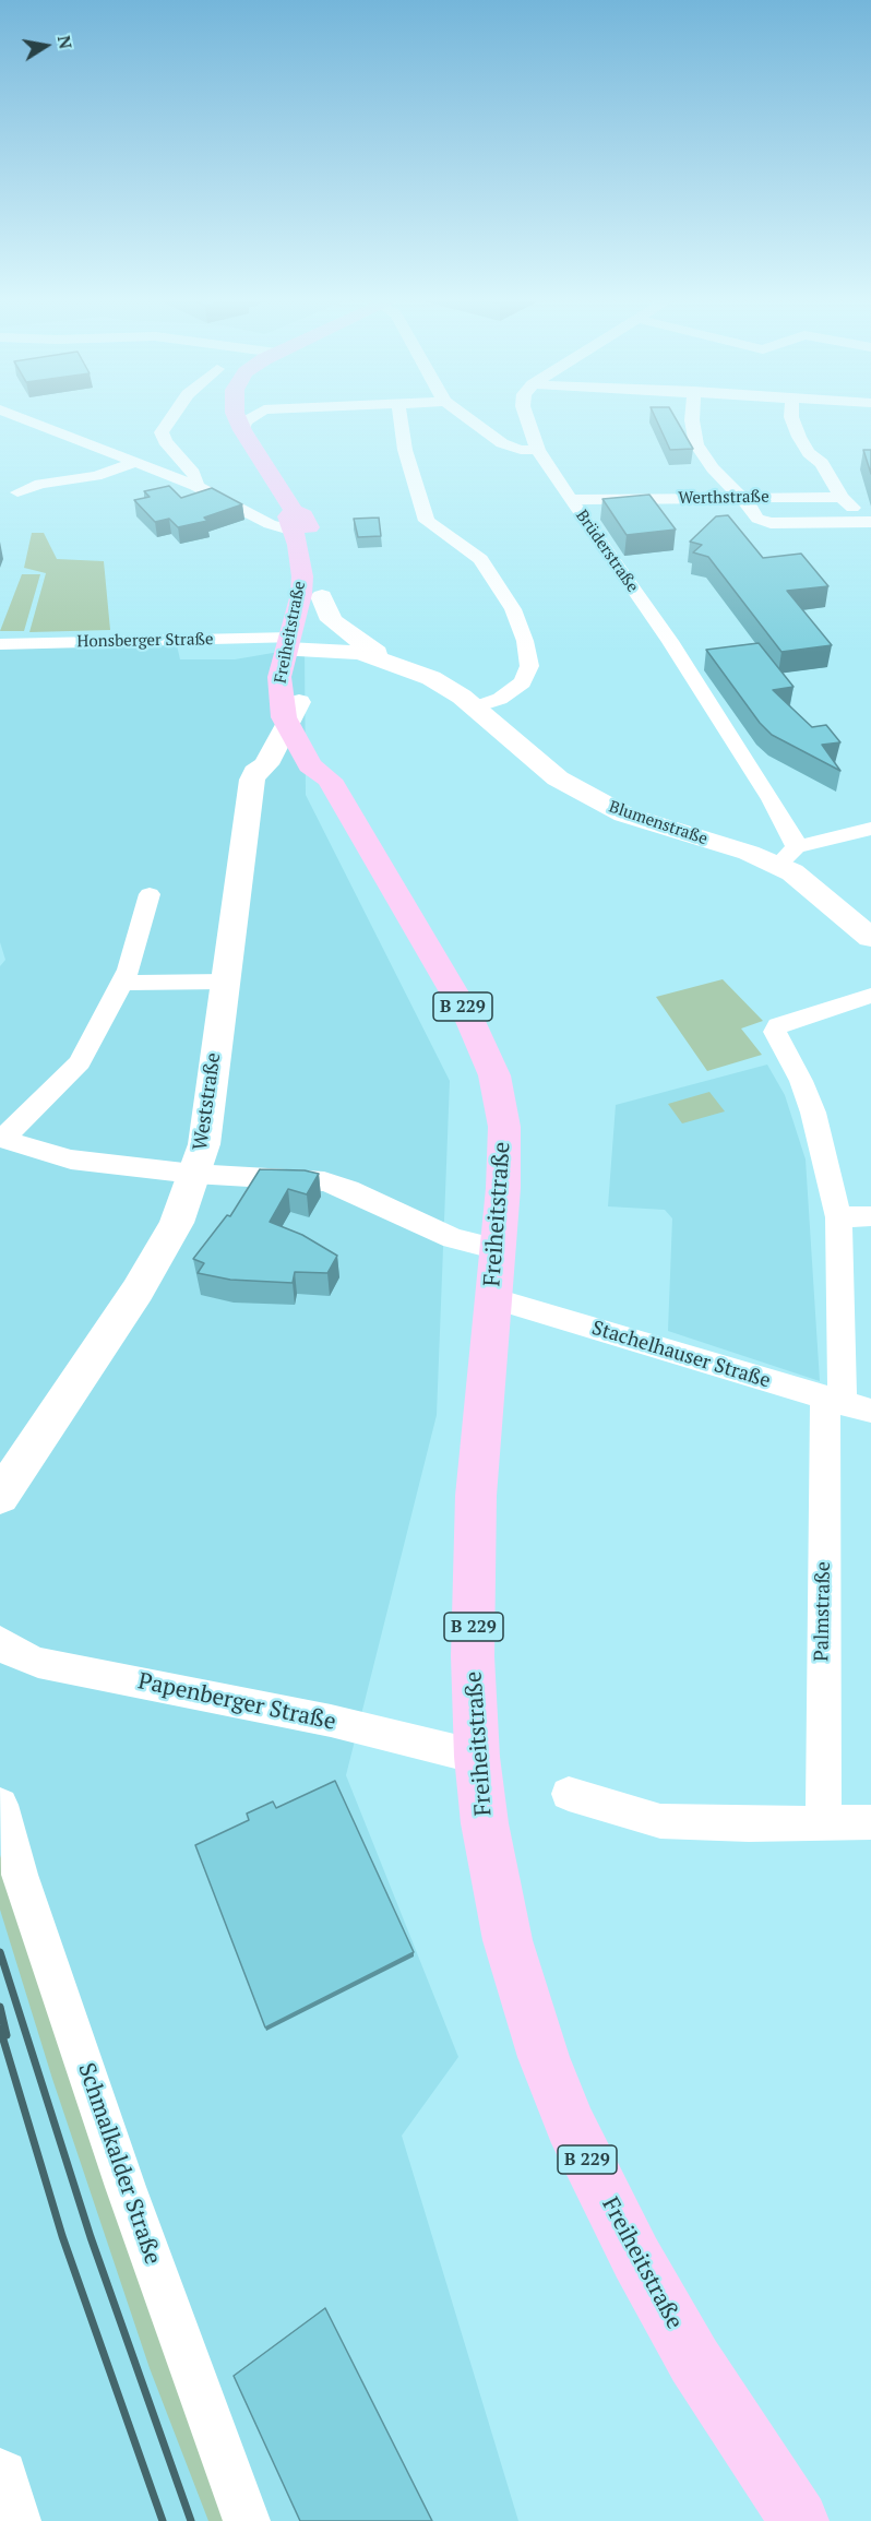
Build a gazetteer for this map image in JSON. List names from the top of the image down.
{
  "streets": {
    "main road": ["Freiheitstraße", "B 229"],
    "street": [
      "Werthstraße",
      "Brüderstraße",
      "Honsberger Straße",
      "Blumenstraße",
      "Weststraße",
      "Stachelhauser Straße",
      "Palmstraße",
      "Papenberger Straße",
      "Schmalkalder Straße"
    ]
  },
  "crossings": [
    ["Werthstraße", "Brüderstraße"],
    ["Brüderstraße", "Blumenstraße"],
    ["Freiheitstraße", "Honsberger Straße"],
    ["Freiheitstraße", "Blumenstraße"],
    ["Freiheitstraße", "Weststraße"],
    ["Freiheitstraße", "Stachelhauser Straße"],
    ["Freiheitstraße", "Papenberger Straße"],
    ["Honsberger Straße", "Blumenstraße"],
    ["Stachelhauser Straße", "Palmstraße"]
  ],
  "north": "right"
}
